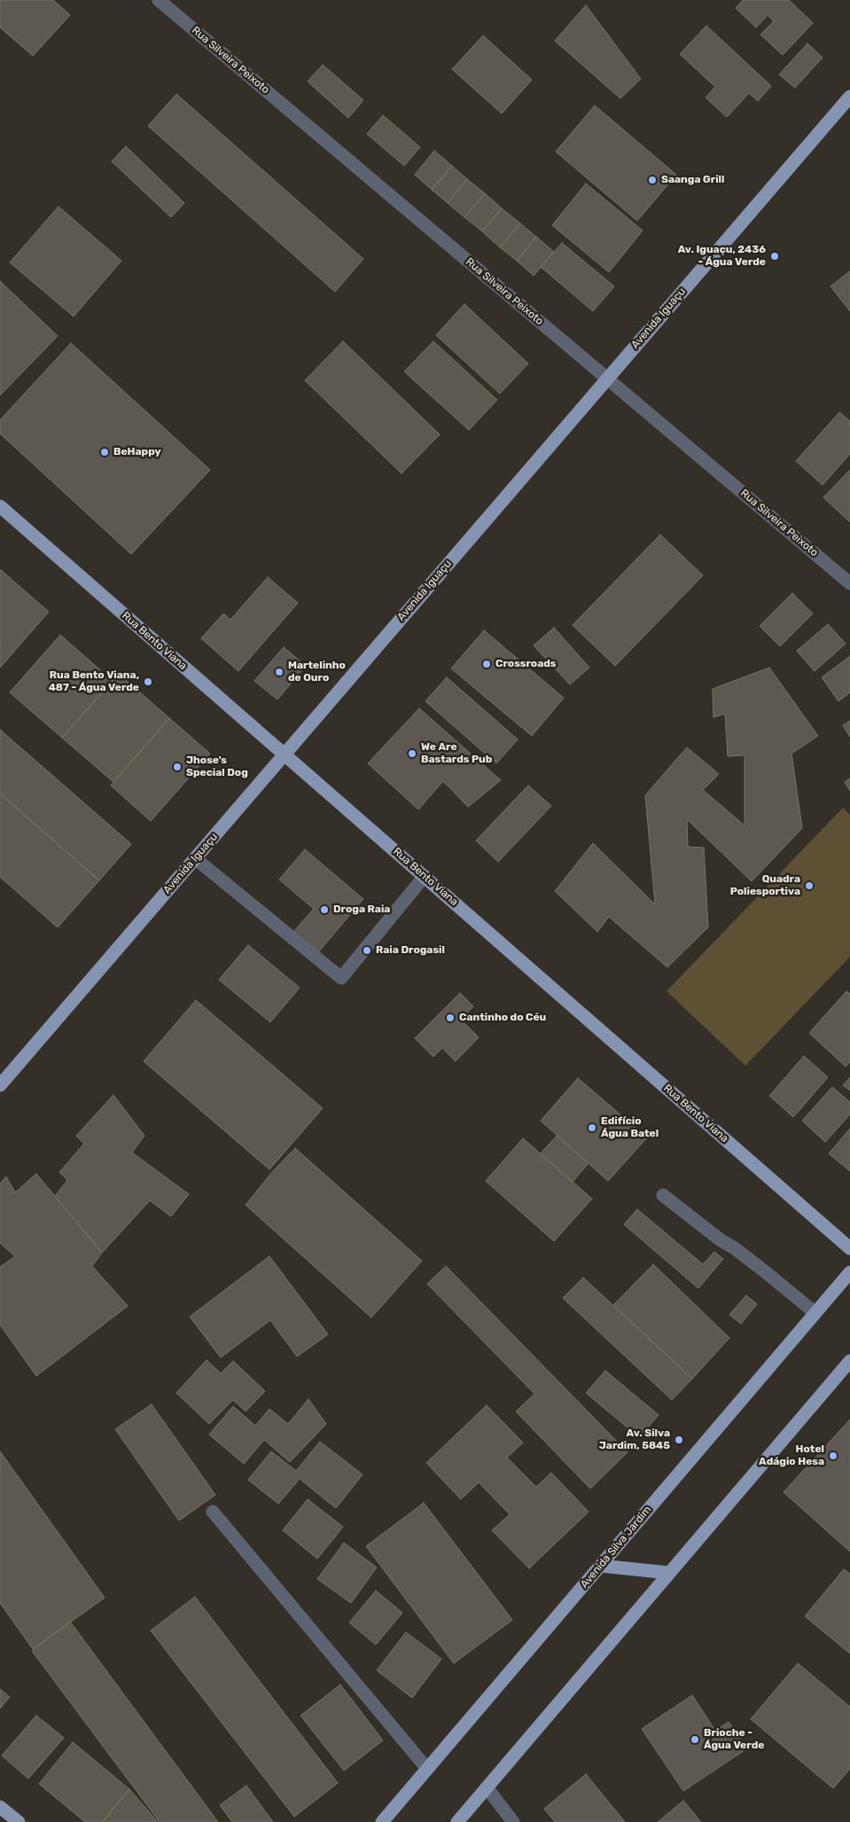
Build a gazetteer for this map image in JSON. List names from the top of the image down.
{
  "streets": {
    "main road": ["Avenida Iguaçu", "Rua Bento Viana", "Avenida Silva Jardim"],
    "street": ["Rua Silveira Peixoto"]
  },
  "crossings": [
    ["Rua Silveira Peixoto", "Avenida Iguaçu"],
    ["Avenida Iguaçu", "Rua Bento Viana"]
  ],
  "places": [
    "Saanga Grill",
    "Av. Iguaçu, 2436 - Água Verde",
    "BeHappy",
    "Crossroads",
    "Martelinho de Ouro",
    "Rua Bento Viana, 487 - Água Verde",
    "We Are Bastards Pub",
    "Jhose's Special Dog",
    "Quadra Poliesportiva",
    "Droga Raia",
    "Raia Drogasil",
    "Cantinho do Céu",
    "Edifício Água Batel",
    "Av. Silva Jardim, 5845",
    "Hotel Adágio Hesa",
    "Brioche - Água Verde"
  ]
}
